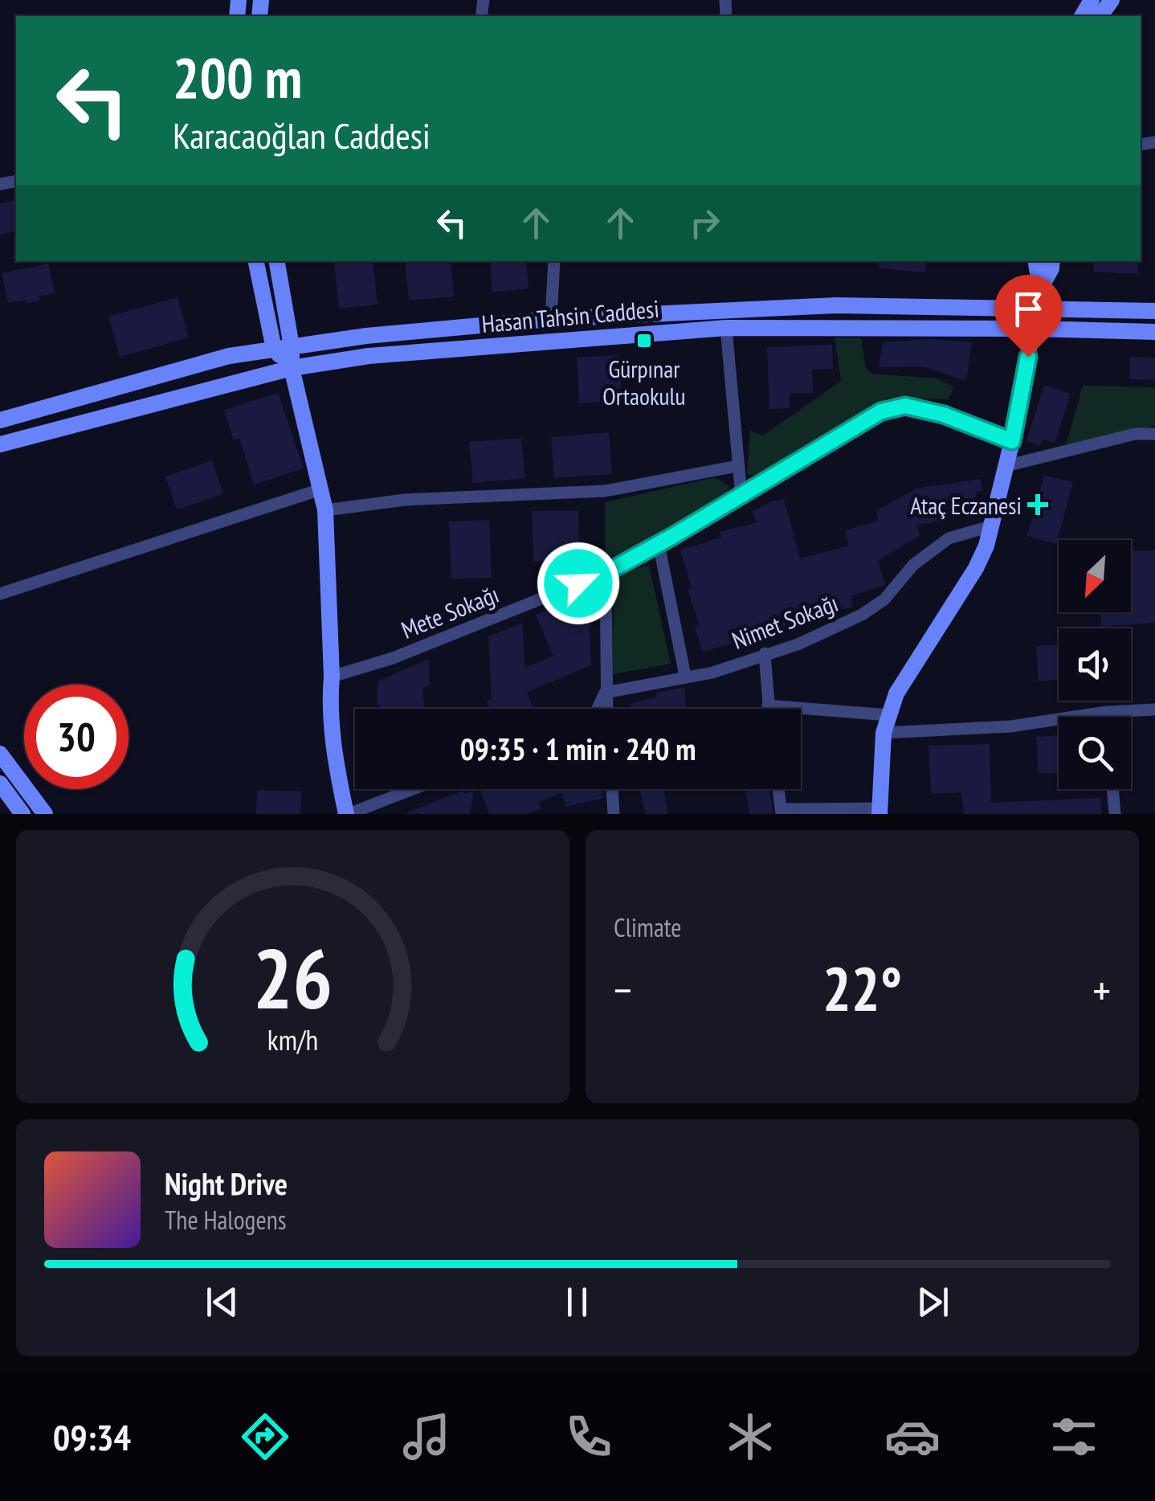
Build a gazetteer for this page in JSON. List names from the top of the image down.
{
  "streets": {
    "main road": ["Hasan Tahsin Caddesi"],
    "street": ["Mete Sokağı", "Nimet Sokağı"]
  },
  "places": {
    "transit": ["Gürpınar Ortaokulu"],
    "health": ["Ataç Eczanesi"]
  },
  "north": "bottom left",
  "page": {
    "turn": ["200 m", "Karacaoğlan Caddesi"],
    "limit": "30",
    "trip": "09:35 · 1 min · 240 m",
    "tile": "Climate",
    "heat": ["−", "22°", "+"],
    "song": ["Night Drive", "The Halogens"],
    "tabs": "09:34",
    "gauge": ["26", "km/h"]
  }
}
